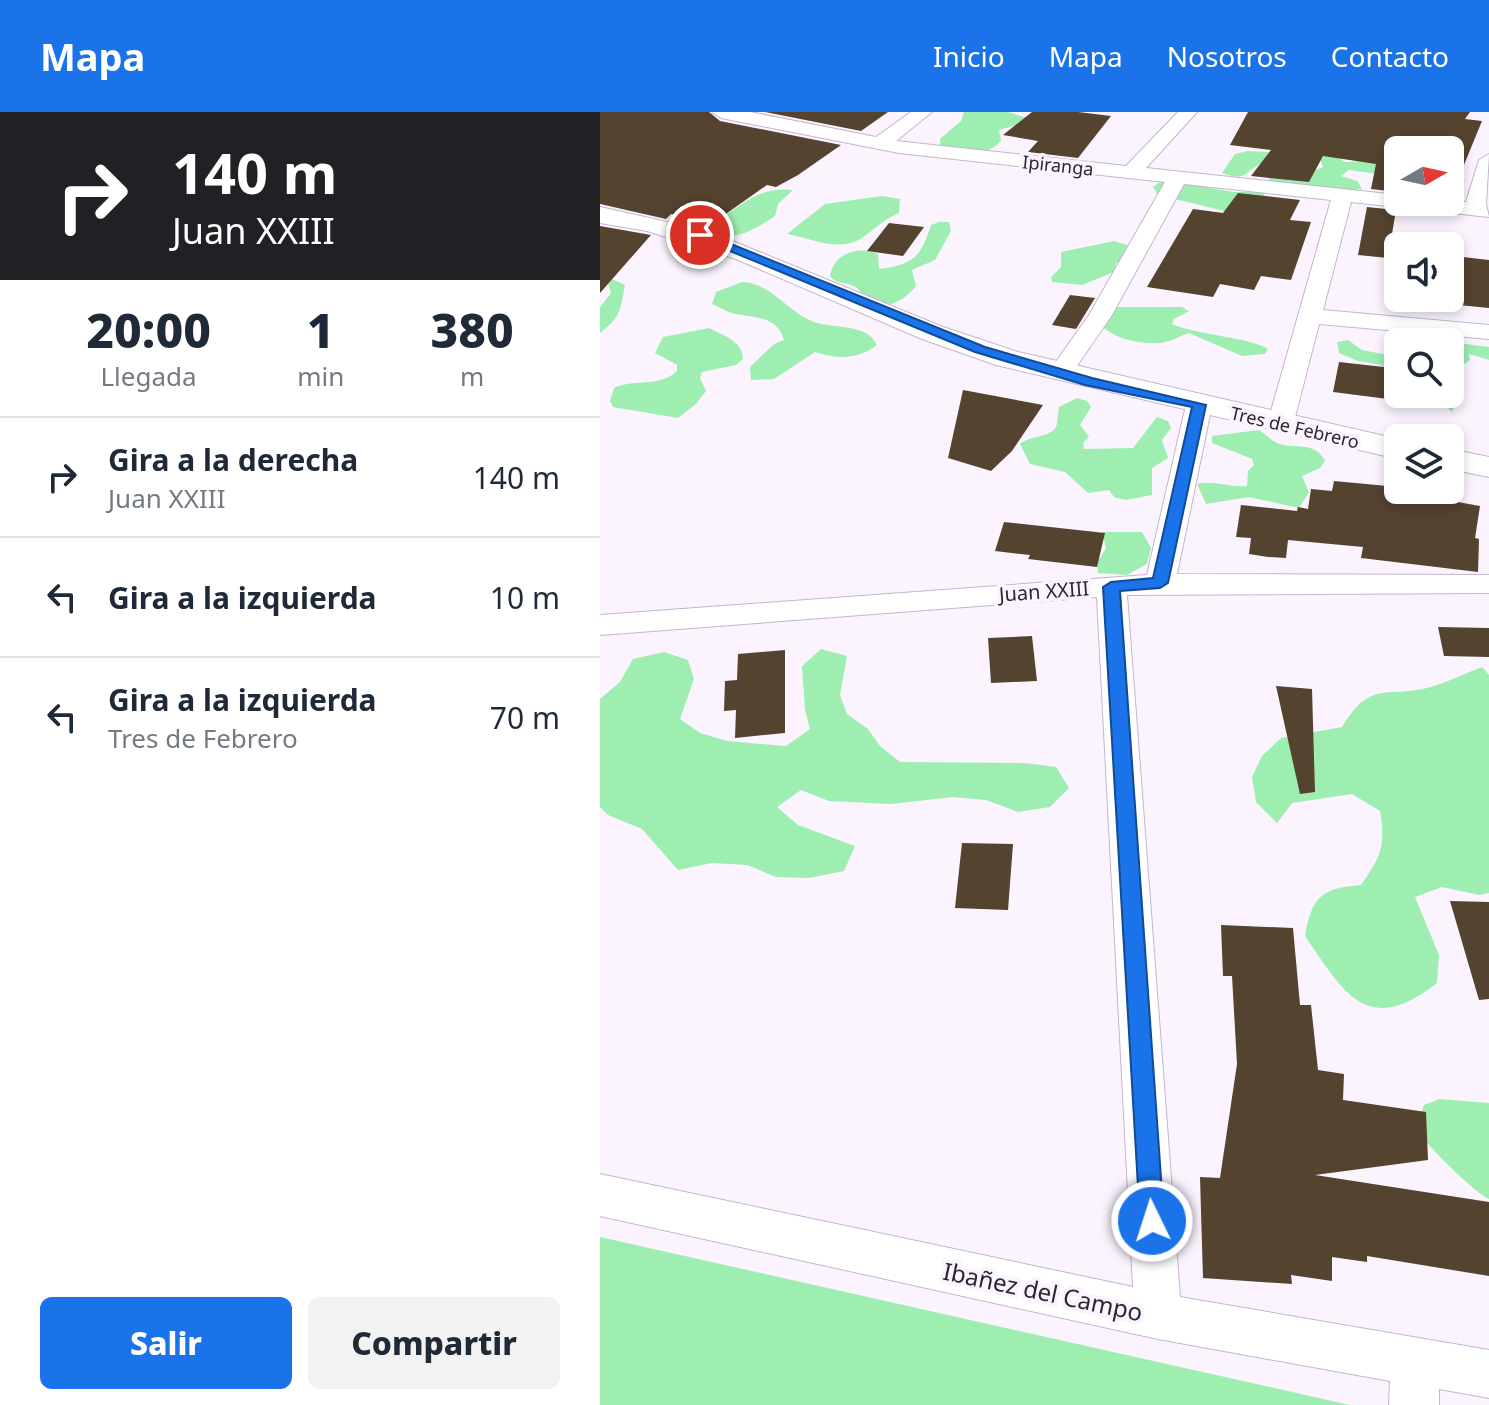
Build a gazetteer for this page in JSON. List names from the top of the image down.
{
  "streets": {
    "street": [
      "Ipiranga",
      "Tres de Febrero",
      "Juan XXIII",
      "Ibañez del Campo"
    ]
  },
  "north": "right",
  "page": {
    "header": "Mapa",
    "nav": [
      "Inicio",
      "Mapa",
      "Nosotros",
      "Contacto"
    ],
    "turn": ["140 m", "Juan XXIII"],
    "eta": [
      "20:00",
      "Llegada",
      "1",
      "min",
      "380",
      "m"
    ],
    "list": [
      {
        "name": "Gira a la derecha",
        "note": "Juan XXIII",
        "value": "140 m"
      },
      {
        "name": "Gira a la izquierda",
        "value": "10 m"
      },
      {
        "name": "Gira a la izquierda",
        "note": "Tres de Febrero",
        "value": "70 m"
      }
    ],
    "buttons": ["Salir", "Compartir"]
  }
}
